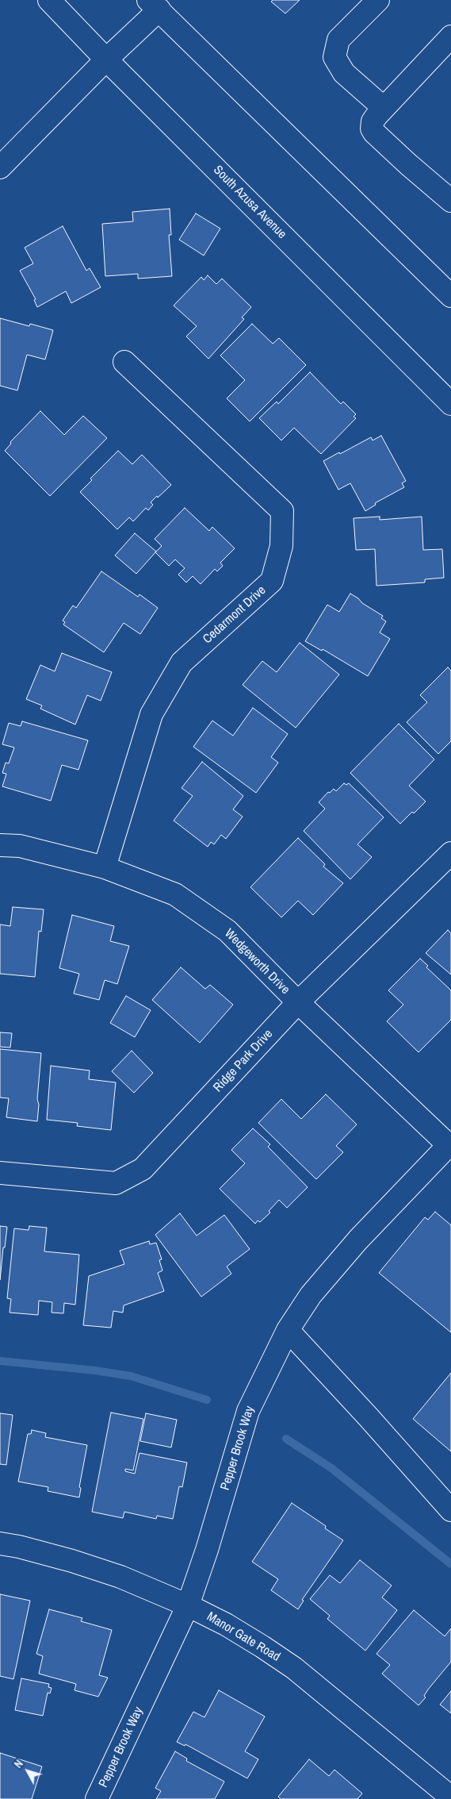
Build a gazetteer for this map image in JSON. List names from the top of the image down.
{
  "streets": {
    "main road": [
      "South Azusa Avenue",
      "Cedarmont Drive",
      "Wedgeworth Drive",
      "Ridge Park Drive",
      "Pepper Brook Way",
      "Manor Gate Road"
    ]
  },
  "crossings": [
    ["Cedarmont Drive", "Wedgeworth Drive"],
    ["Wedgeworth Drive", "Ridge Park Drive"],
    ["Wedgeworth Drive", "Pepper Brook Way"],
    ["Pepper Brook Way", "Manor Gate Road"]
  ],
  "north": "top left"
}
